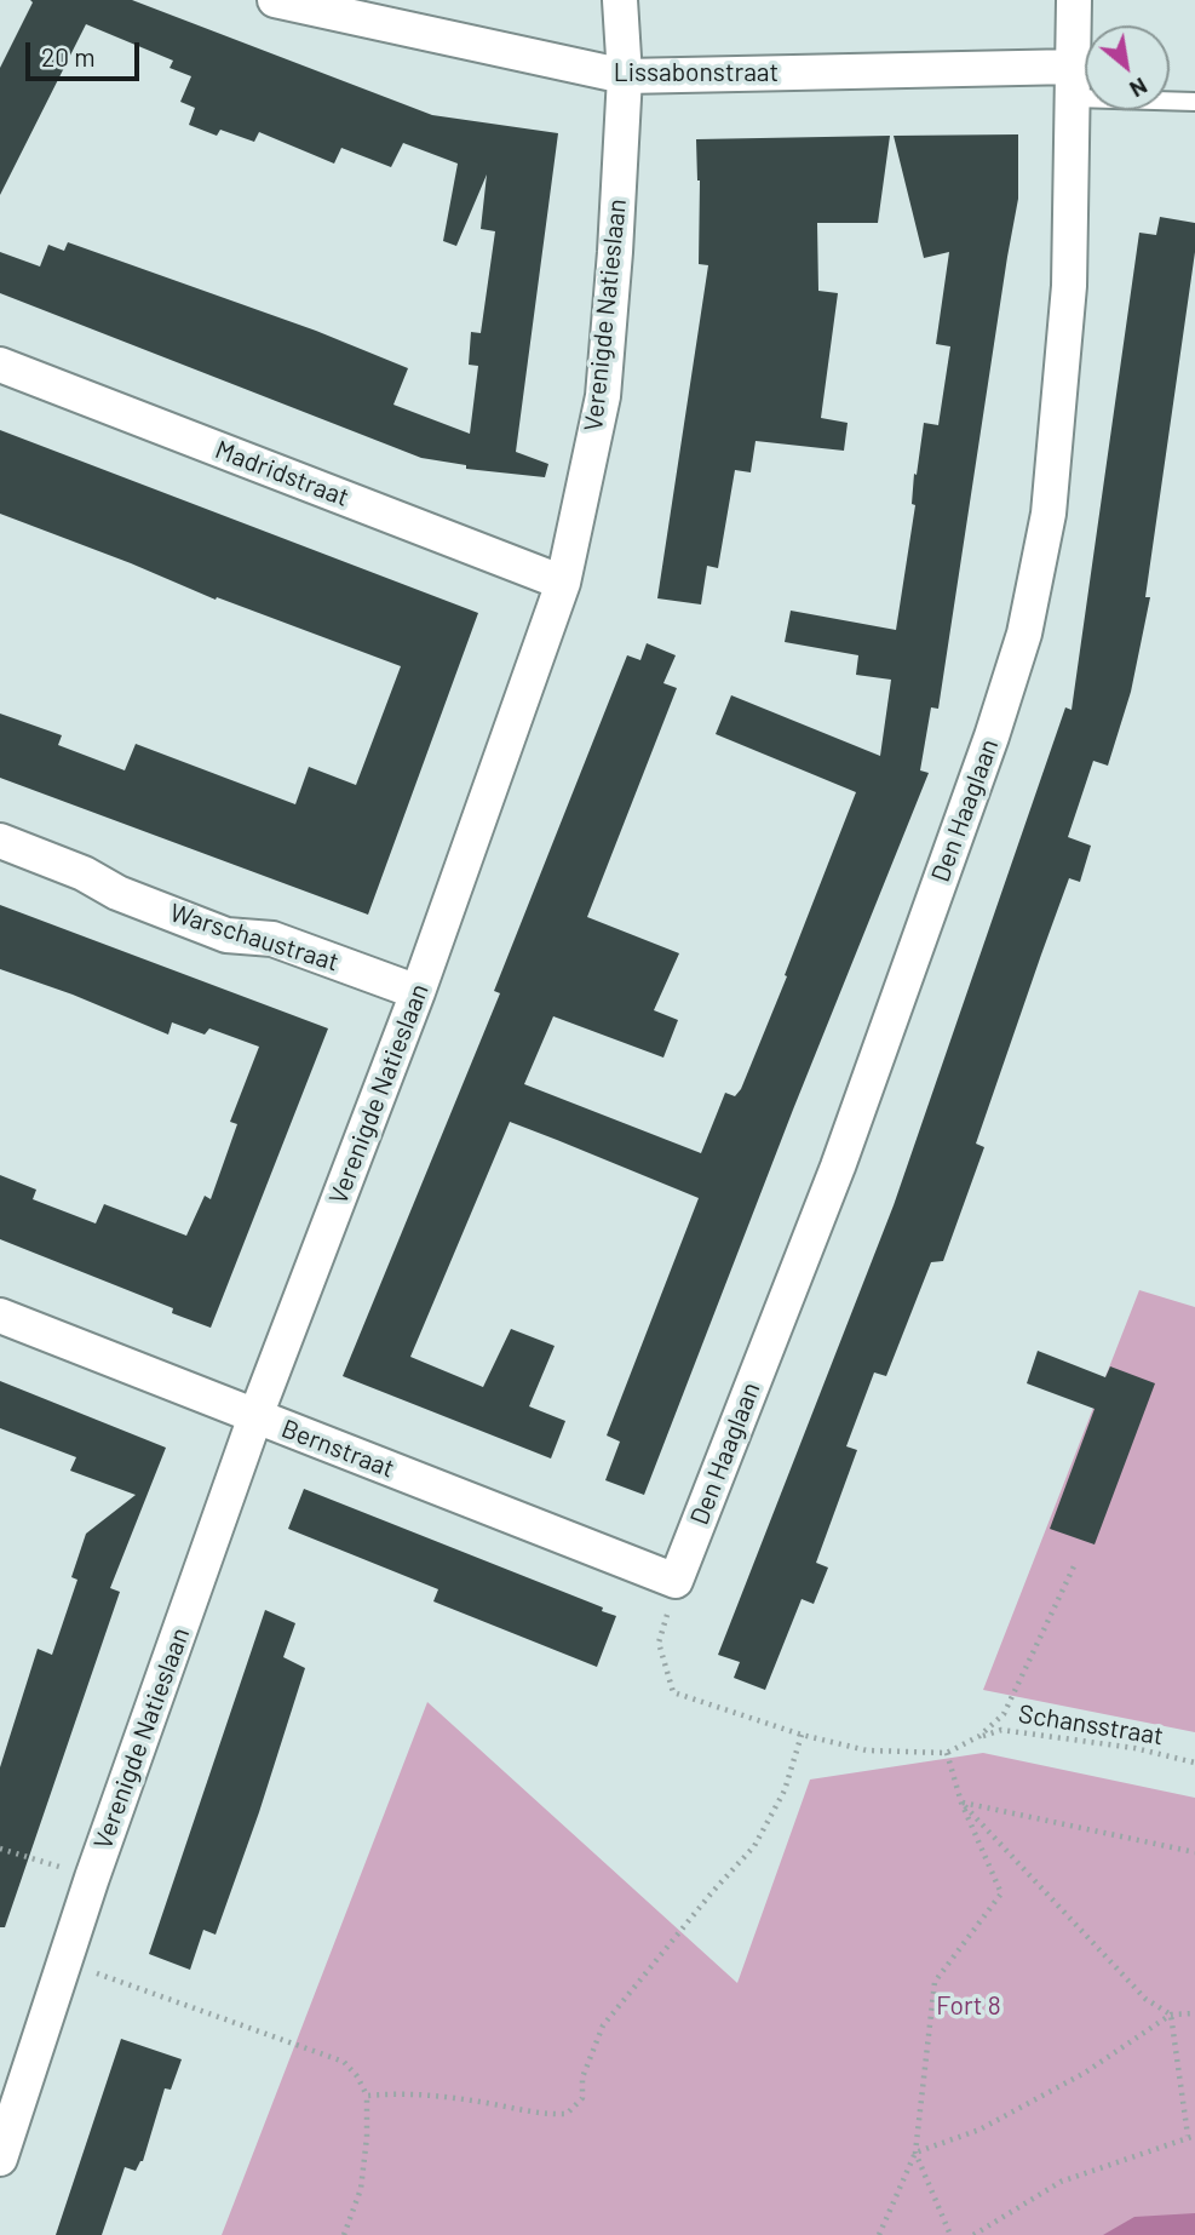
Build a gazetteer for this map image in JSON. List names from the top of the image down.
{
  "streets": {
    "street": [
      "Lissabonstraat",
      "Verenigde Natieslaan",
      "Madridstraat",
      "Den Haaglaan",
      "Warschaustraat",
      "Bernstraat"
    ],
    "path": ["Schansstraat"]
  },
  "crossings": [
    ["Lissabonstraat", "Verenigde Natieslaan"],
    ["Lissabonstraat", "Den Haaglaan"],
    ["Verenigde Natieslaan", "Madridstraat"],
    ["Verenigde Natieslaan", "Warschaustraat"],
    ["Verenigde Natieslaan", "Bernstraat"],
    ["Den Haaglaan", "Bernstraat"]
  ],
  "parks": ["Fort 8"],
  "scale_bar": "20 m",
  "north": "bottom right"
}
